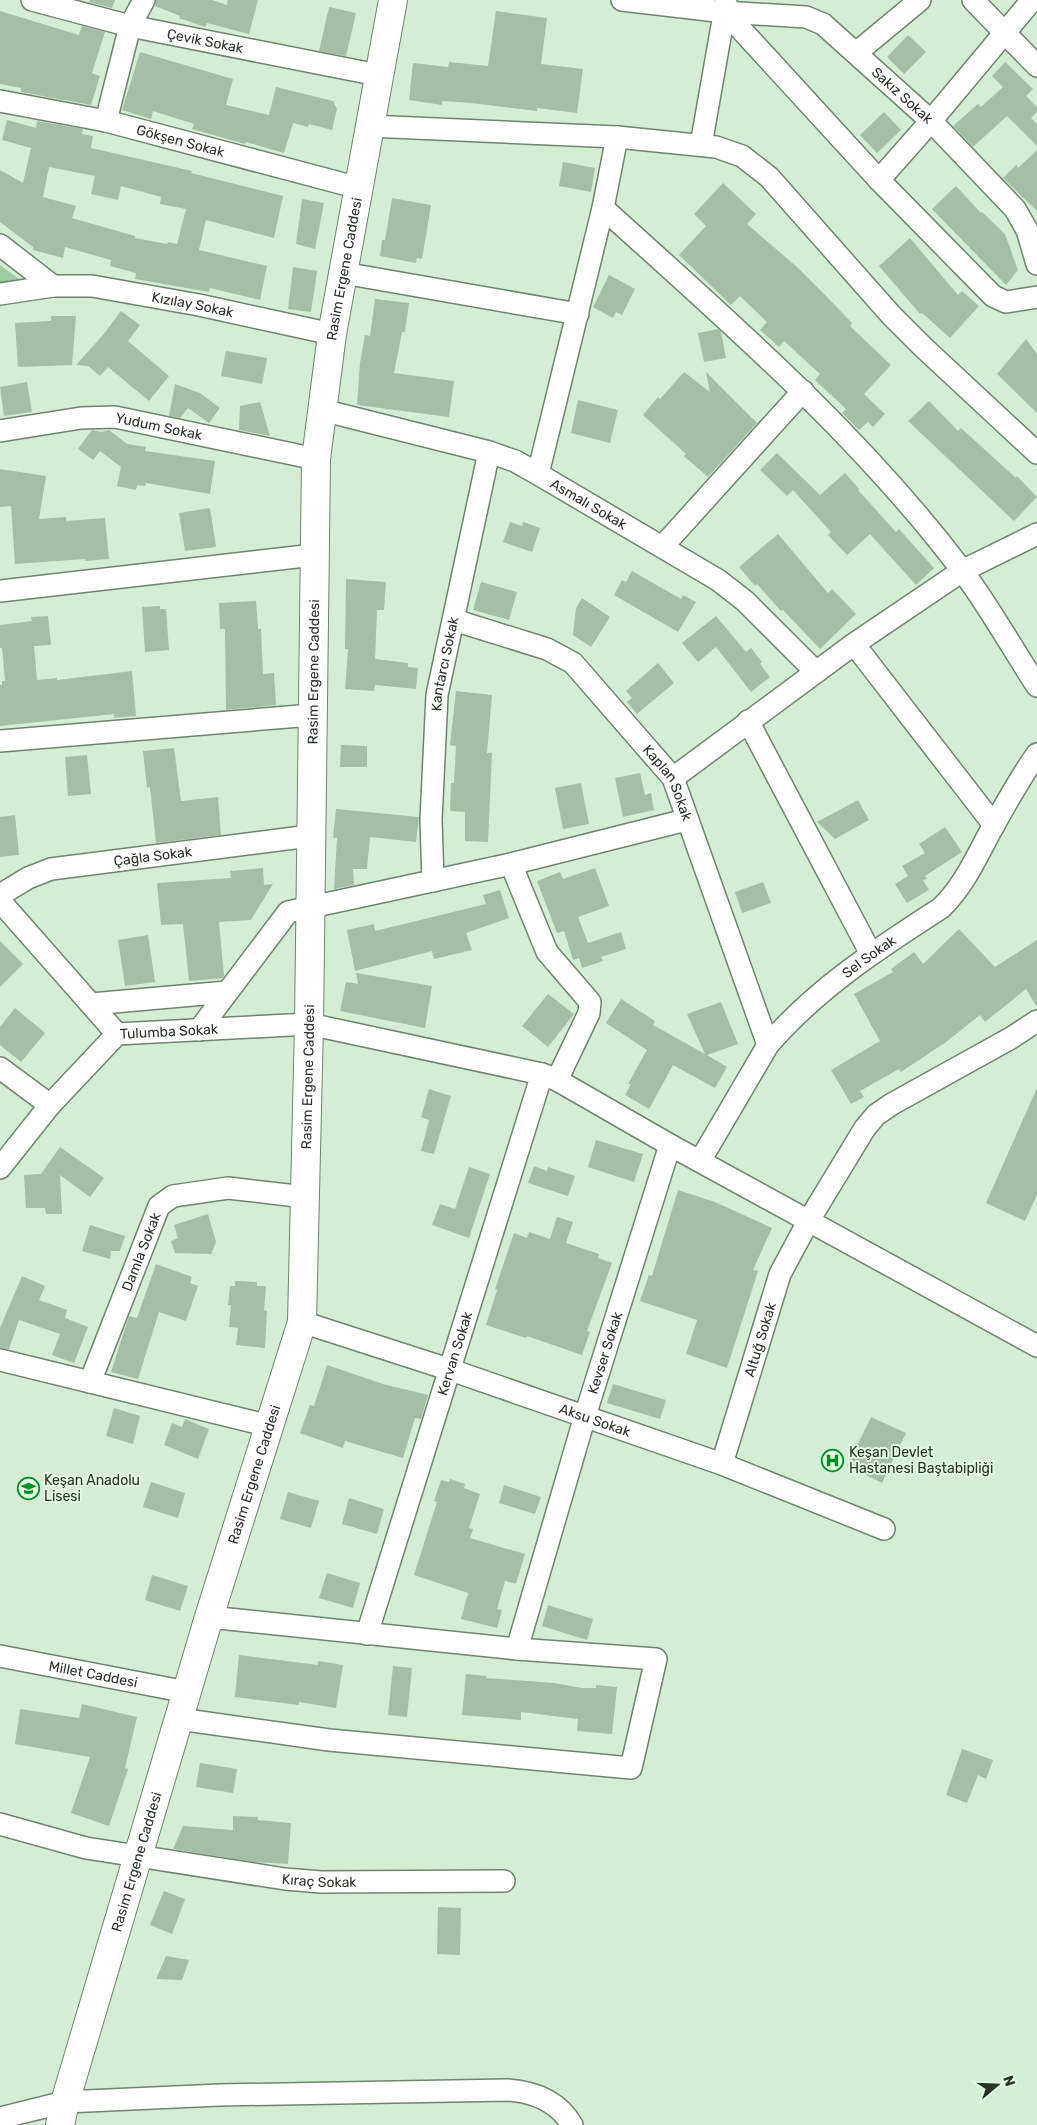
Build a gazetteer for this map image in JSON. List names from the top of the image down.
{
  "streets": {
    "main road": ["Rasim Ergene Caddesi"],
    "street": [
      "Çevik Sokak",
      "Sakız Sokak",
      "Gökşen Sokak",
      "Kızılay Sokak",
      "Yudum Sokak",
      "Asmalı Sokak",
      "Kantarcı Sokak",
      "Kaplan Sokak",
      "Çağla Sokak",
      "Sel Sokak",
      "Tulumba Sokak",
      "Damla Sokak",
      "Altuğ Sokak",
      "Kevser Sokak",
      "Kervan Sokak",
      "Aksu Sokak",
      "Millet Caddesi",
      "Kıraç Sokak"
    ]
  },
  "crossings": [
    ["Çevik Sokak", "Rasim Ergene Caddesi"],
    ["Gökşen Sokak", "Rasim Ergene Caddesi"],
    ["Rasim Ergene Caddesi", "Kızılay Sokak"],
    ["Rasim Ergene Caddesi", "Yudum Sokak"],
    ["Rasim Ergene Caddesi", "Asmalı Sokak"],
    ["Rasim Ergene Caddesi", "Çağla Sokak"],
    ["Rasim Ergene Caddesi", "Tulumba Sokak"],
    ["Rasim Ergene Caddesi", "Damla Sokak"],
    ["Rasim Ergene Caddesi", "Aksu Sokak"],
    ["Rasim Ergene Caddesi", "Millet Caddesi"],
    ["Rasim Ergene Caddesi", "Kıraç Sokak"],
    ["Asmalı Sokak", "Kantarcı Sokak"],
    ["Kantarcı Sokak", "Kaplan Sokak"],
    ["Kaplan Sokak", "Sel Sokak"],
    ["Sel Sokak", "Tulumba Sokak"],
    ["Tulumba Sokak", "Altuğ Sokak"],
    ["Tulumba Sokak", "Kevser Sokak"],
    ["Tulumba Sokak", "Kervan Sokak"],
    ["Altuğ Sokak", "Aksu Sokak"],
    ["Kevser Sokak", "Aksu Sokak"],
    ["Kervan Sokak", "Aksu Sokak"]
  ],
  "places": {
    "hospital": ["Keşan Devlet Hastanesi Baştabipliği"],
    "school or university": ["Keşan Anadolu Lisesi"]
  },
  "north": "right"
}
